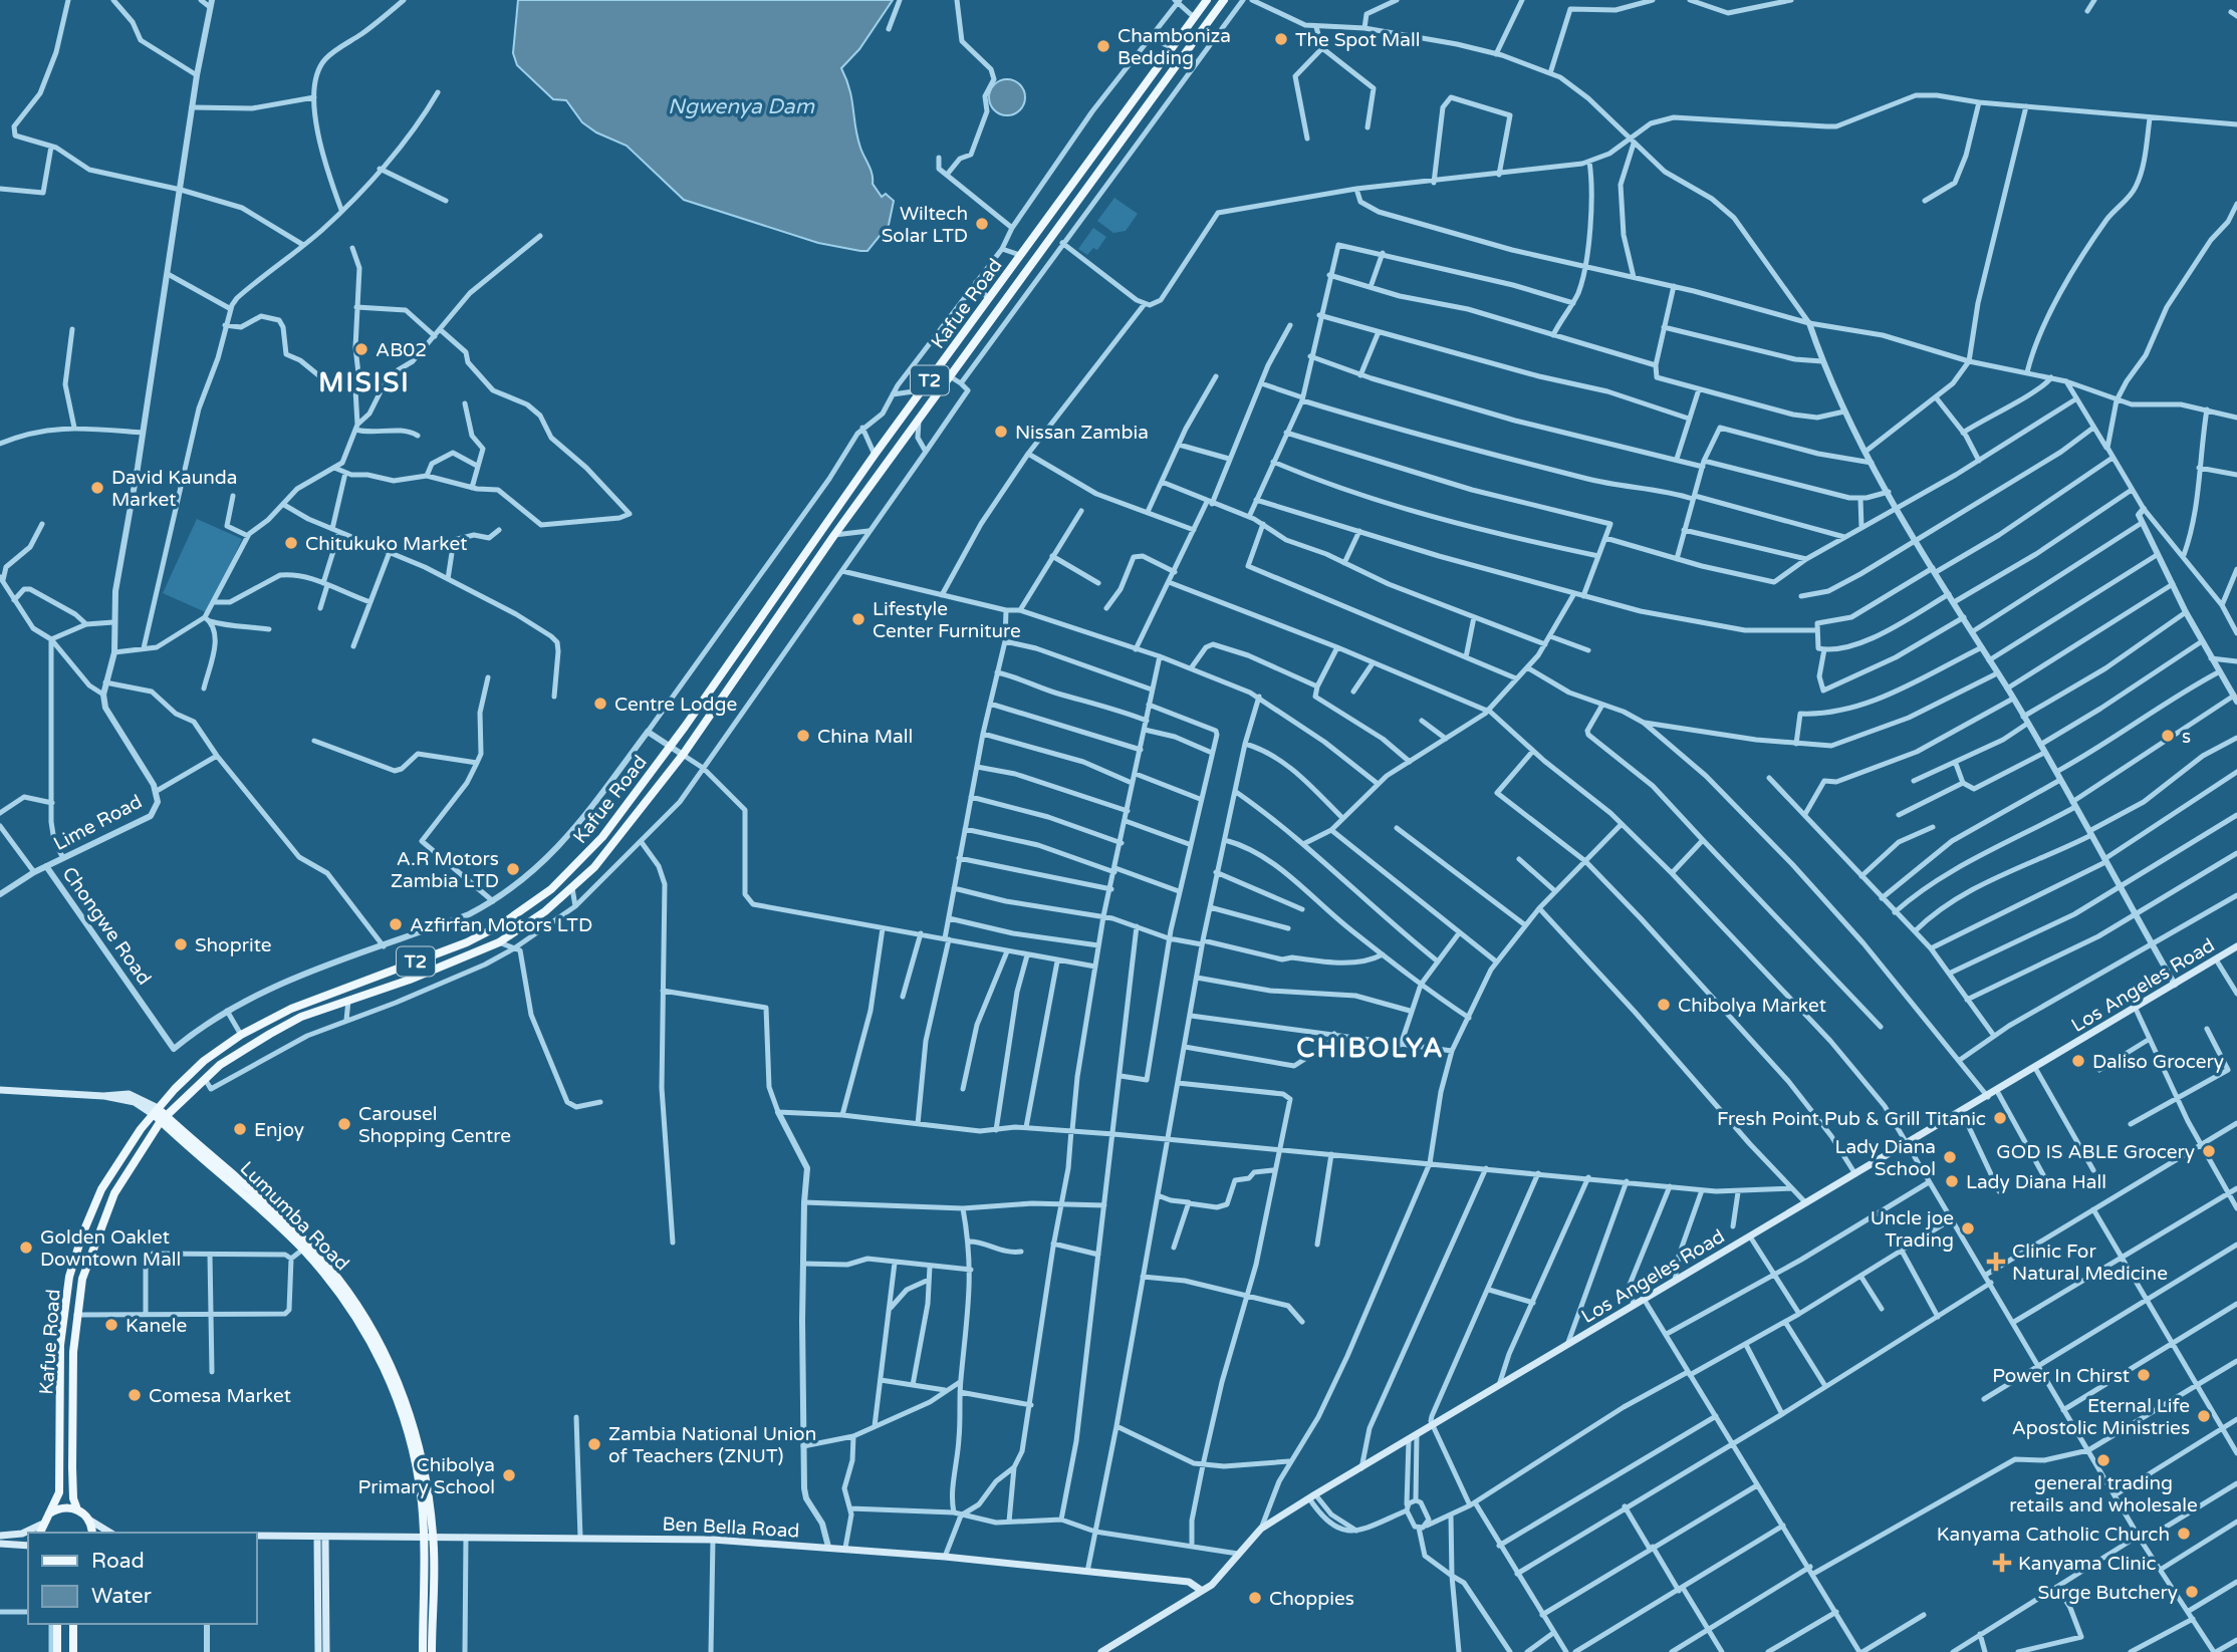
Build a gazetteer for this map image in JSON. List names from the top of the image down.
{
  "streets": {
    "main road": [
      "Kafue Road",
      "T2",
      "Los Angeles Road",
      "Lumumba Road",
      "Ben Bella Road"
    ],
    "street": ["Lime Road", "Chongwe Road"]
  },
  "crossings": [
    ["Kafue Road", "Lumumba Road"],
    ["Lime Road", "Chongwe Road"],
    ["Los Angeles Road", "Ben Bella Road"],
    ["Lumumba Road", "Ben Bella Road"]
  ],
  "districts": ["MISISI", "CHIBOLYA"],
  "water": ["Ngwenya Dam"],
  "places": {
    "other": [
      "The Spot Mall",
      "Chamboniza Bedding",
      "Wiltech Solar LTD",
      "AB02",
      "Nissan Zambia",
      "David Kaunda Market",
      "Chitukuko Market",
      "Lifestyle Center Furniture",
      "Centre Lodge",
      "China Mall",
      "s",
      "A.R Motors Zambia LTD",
      "Azfirfan Motors LTD",
      "Shoprite",
      "Chibolya Market",
      "Daliso Grocery",
      "Fresh Point Pub & Grill Titanic",
      "Carousel Shopping Centre",
      "Enjoy",
      "GOD IS ABLE Grocery",
      "Lady Diana School",
      "Lady Diana Hall",
      "Uncle joe Trading",
      "Golden Oaklet Downtown Mall",
      "Kanele",
      "Power In Chirst",
      "Comesa Market",
      "Eternal Life Apostolic Ministries",
      "Zambia National Union of Teachers (ZNUT)",
      "general trading retails and wholesale",
      "Chibolya Primary School",
      "Kanyama Catholic Church",
      "Surge Butchery",
      "Choppies"
    ],
    "health": ["Clinic For Natural Medicine", "Kanyama Clinic"]
  },
  "legend": ["Road", "Water"]
}
